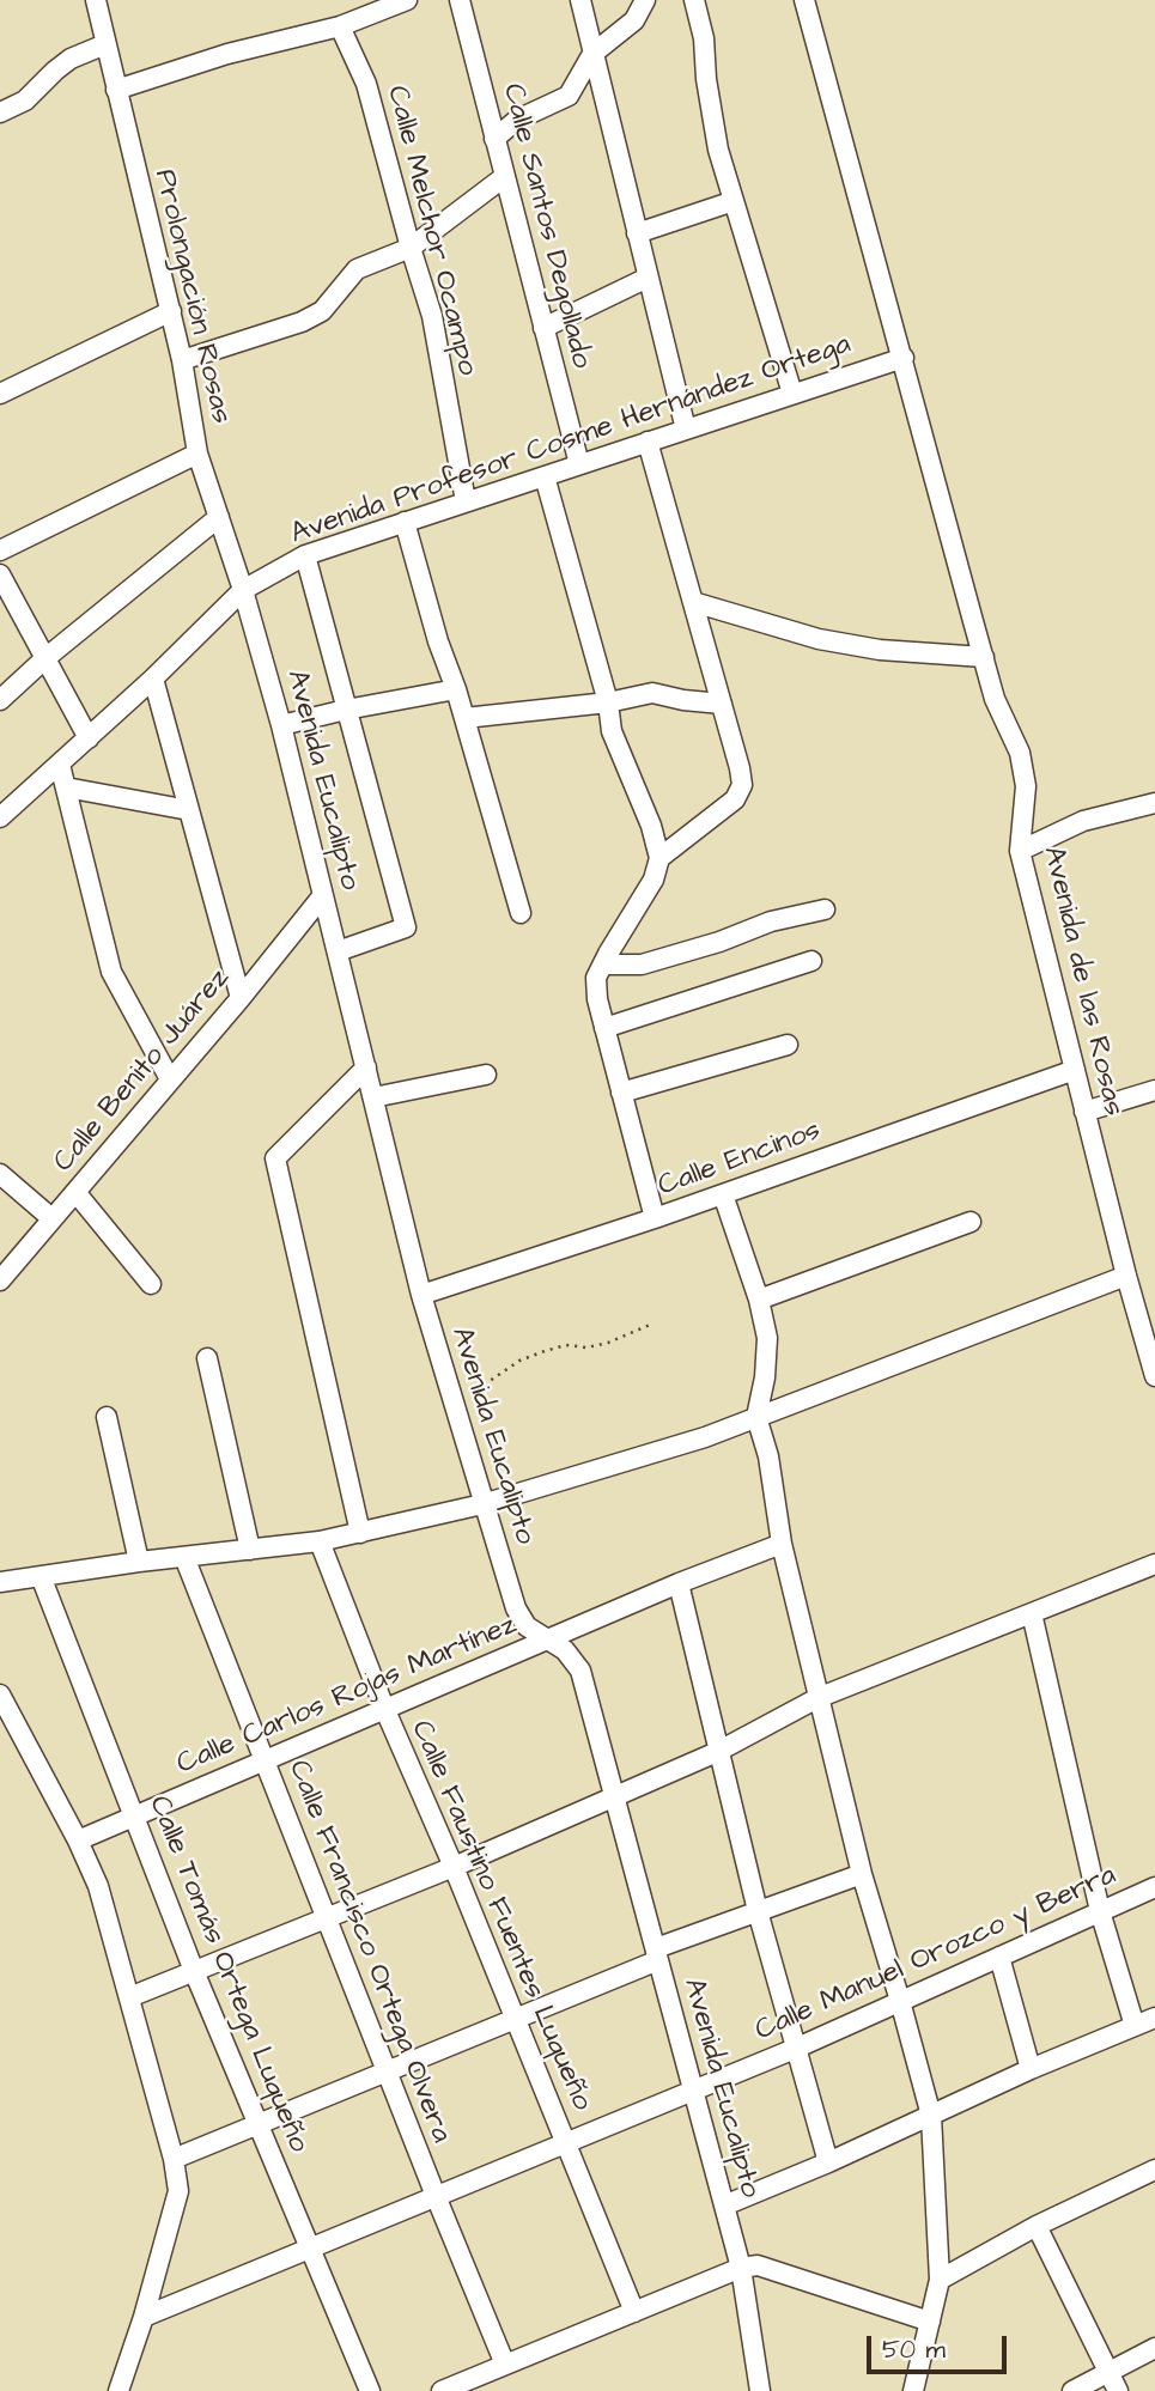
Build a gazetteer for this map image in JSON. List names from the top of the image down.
{
  "streets": {
    "street": [
      "Calle Santos Degollado",
      "Calle Melchor Ocampo",
      "Prolongación Rosas",
      "Avenida Profesor Cosme Hernández Ortega",
      "Avenida Eucalipto",
      "Avenida de las Rosas",
      "Calle Benito Juárez",
      "Calle Encinos",
      "Calle Carlos Rojas Martínez",
      "Calle Faustino Fuentes Luqueño",
      "Calle Francisco Ortega Olvera",
      "Calle Manuel Orozco y Berra",
      "Calle Tomás Ortega Luqueño"
    ]
  },
  "crossings": [
    ["Calle Santos Degollado", "Avenida Profesor Cosme Hernández Ortega"],
    ["Calle Melchor Ocampo", "Avenida Profesor Cosme Hernández Ortega"],
    ["Prolongación Rosas", "Avenida Profesor Cosme Hernández Ortega"],
    ["Prolongación Rosas", "Avenida Eucalipto"],
    ["Avenida Profesor Cosme Hernández Ortega", "Avenida Eucalipto"],
    ["Avenida Profesor Cosme Hernández Ortega", "Avenida de las Rosas"],
    ["Avenida Eucalipto", "Calle Benito Juárez"],
    ["Avenida Eucalipto", "Calle Encinos"],
    ["Avenida Eucalipto", "Calle Carlos Rojas Martínez"],
    ["Avenida Eucalipto", "Calle Manuel Orozco y Berra"],
    ["Avenida de las Rosas", "Calle Encinos"],
    ["Calle Carlos Rojas Martínez", "Calle Faustino Fuentes Luqueño"],
    ["Calle Carlos Rojas Martínez", "Calle Francisco Ortega Olvera"],
    ["Calle Carlos Rojas Martínez", "Calle Tomás Ortega Luqueño"],
    ["Calle Faustino Fuentes Luqueño", "Calle Manuel Orozco y Berra"],
    ["Calle Francisco Ortega Olvera", "Calle Manuel Orozco y Berra"],
    ["Calle Manuel Orozco y Berra", "Calle Tomás Ortega Luqueño"]
  ],
  "scale_bar": "50 m"
}
